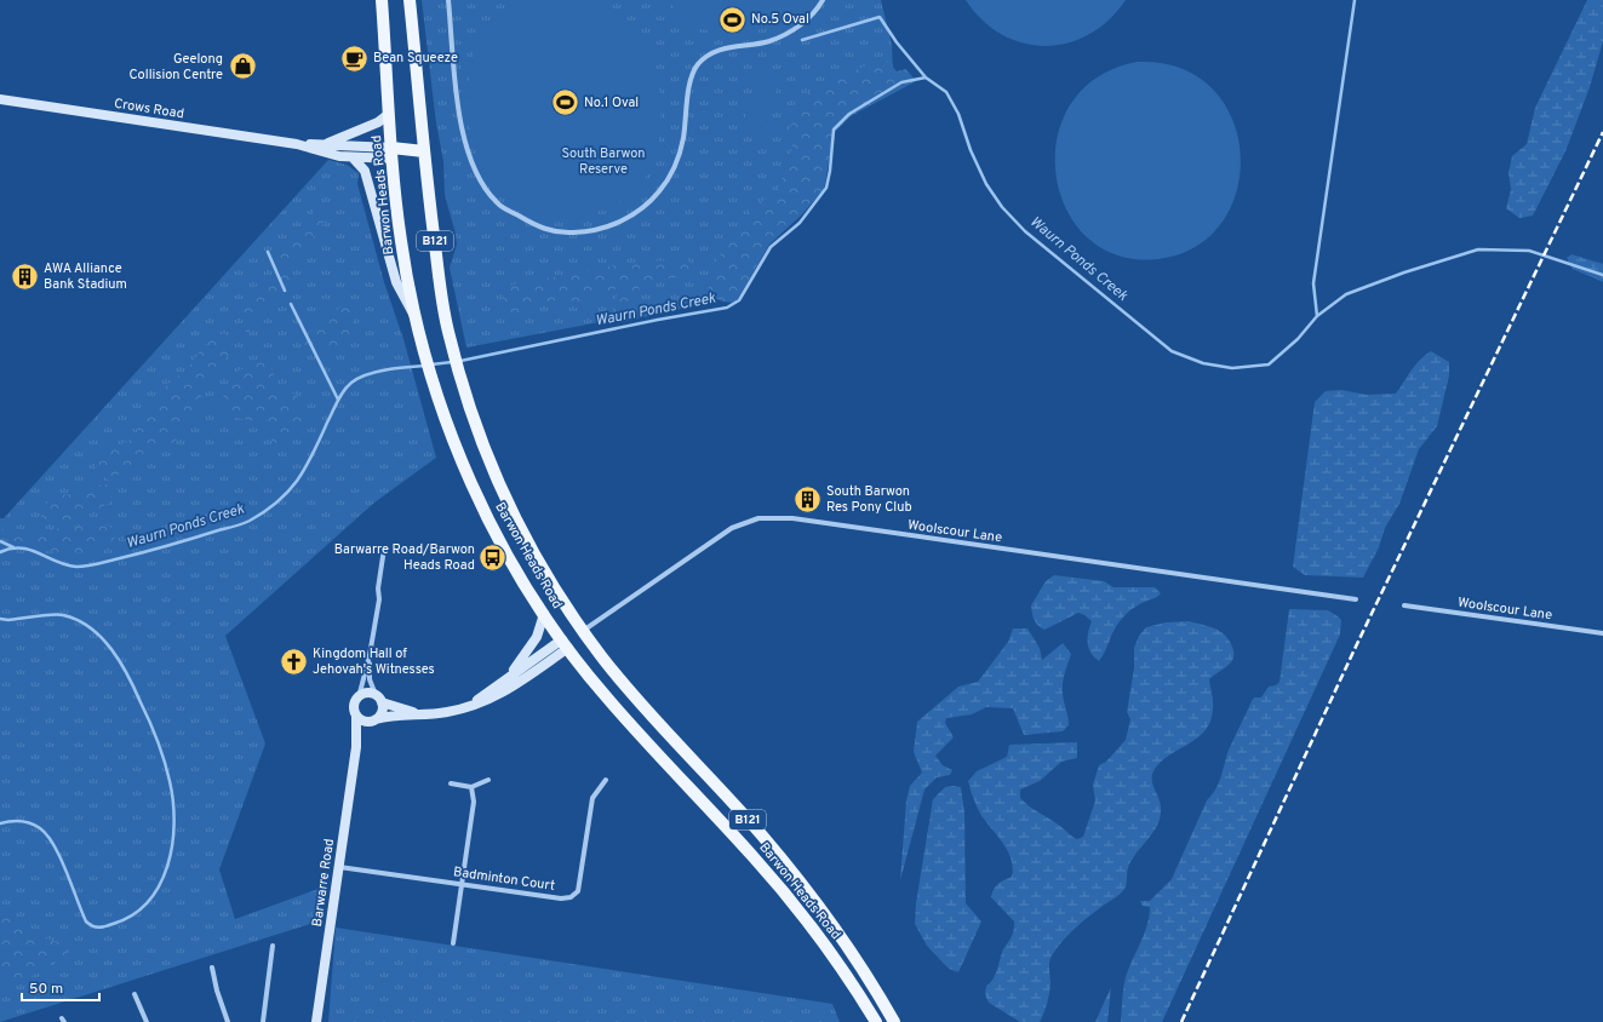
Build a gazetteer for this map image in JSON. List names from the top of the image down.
{
  "streets": {
    "main road": ["Barwon Heads Road", "B121"],
    "street": [
      "Crows Road",
      "Woolscour Lane",
      "Badminton Court",
      "Barwarre Road"
    ]
  },
  "crossings": [
    ["Crows Road", "Barwon Heads Road"],
    ["Barwon Heads Road", "Woolscour Lane"],
    ["Badminton Court", "Barwarre Road"]
  ],
  "water": ["Waurn Ponds Creek"],
  "parks": ["South Barwon Reserve"],
  "places": {
    "sports": ["No.5 Oval", "No.1 Oval"],
    "cafe": ["Bean Squeeze"],
    "shop": ["Geelong Collision Centre"],
    "building": ["AWA Alliance Bank Stadium", "South Barwon Res Pony Club"],
    "bus stop": ["Barwarre Road/Barwon Heads Road"],
    "church": ["Kingdom Hall of Jehovah's Witnesses"]
  },
  "scale_bar": "50 m"
}
